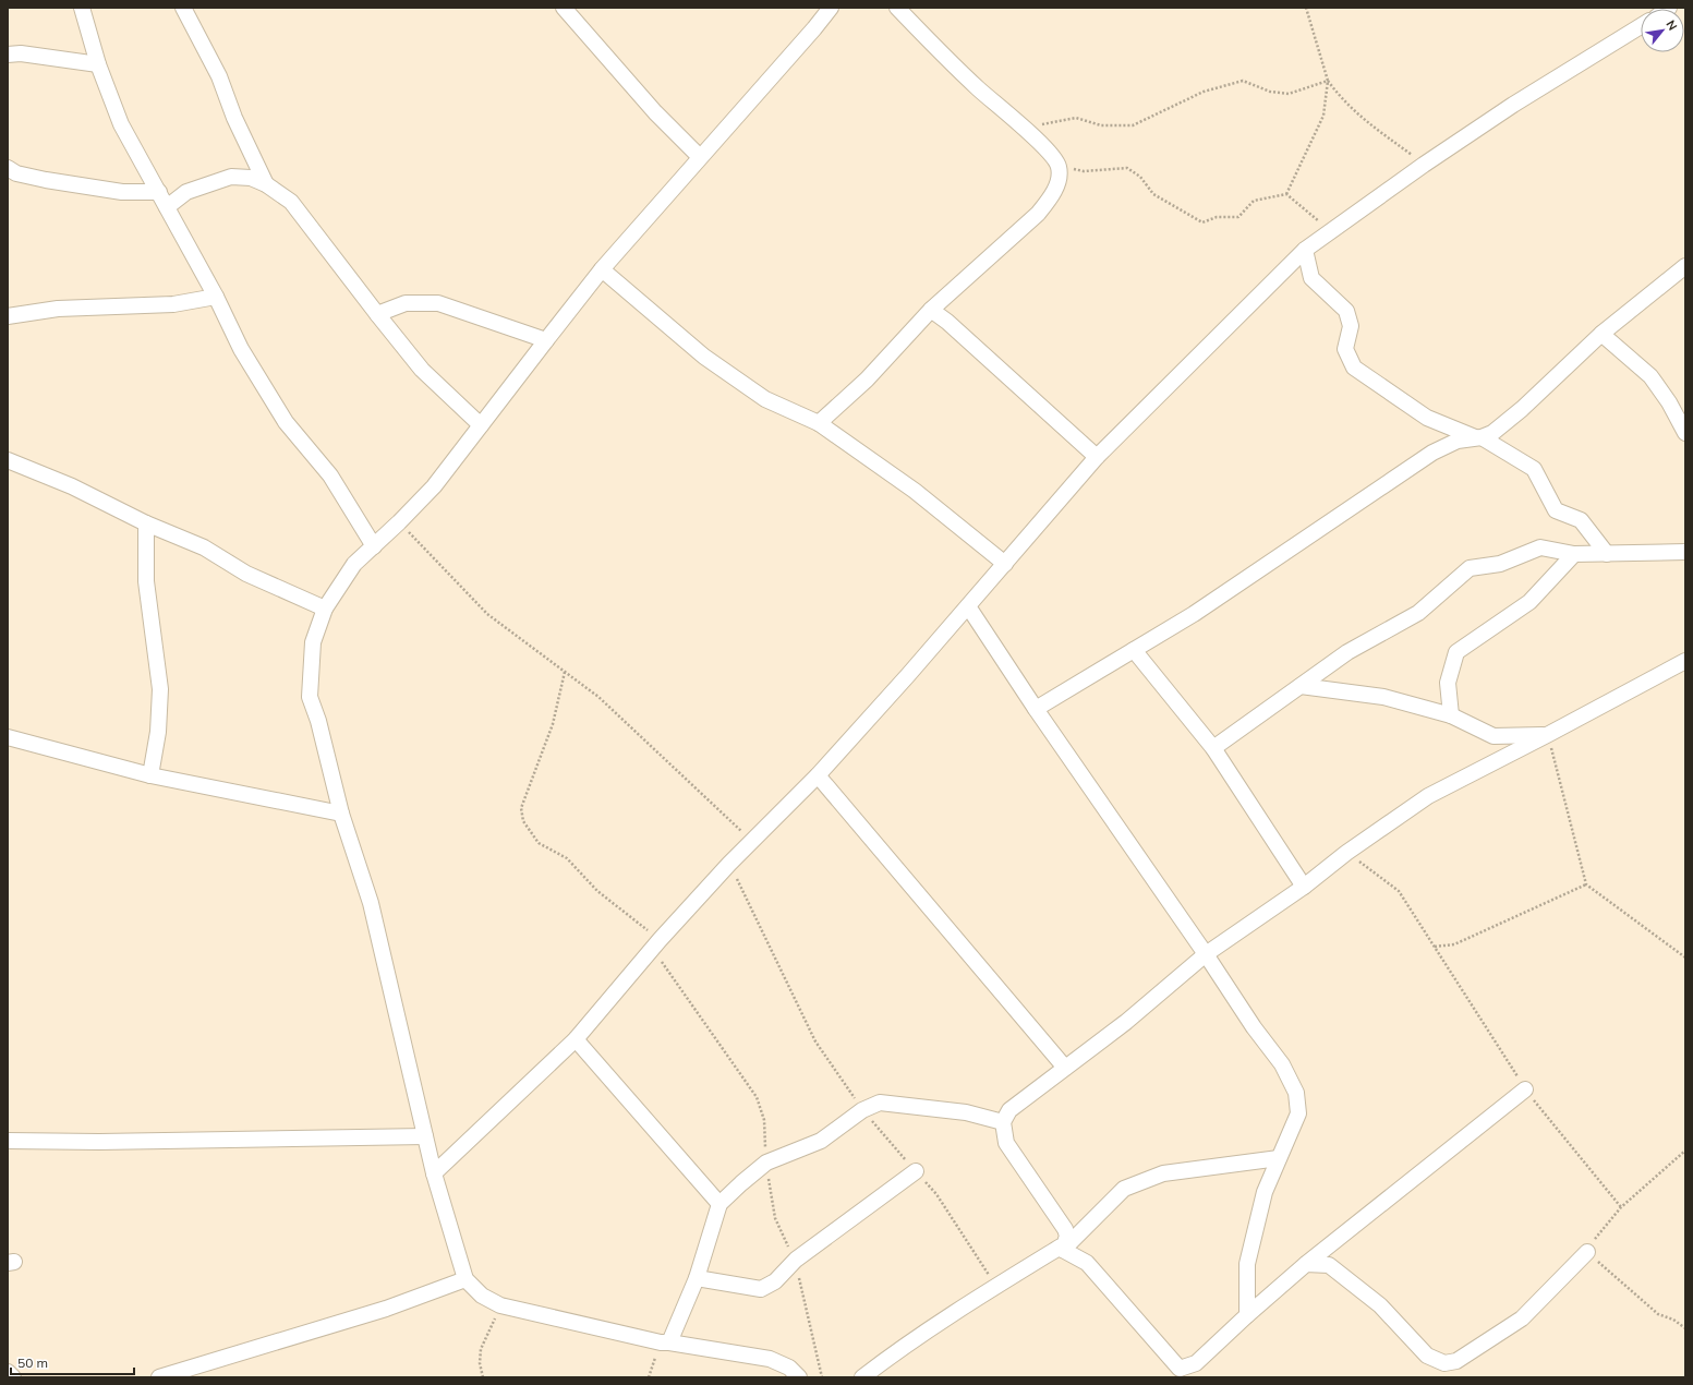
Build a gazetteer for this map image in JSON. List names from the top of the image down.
{
  "scale_bar": "50 m",
  "north": "top right"
}
